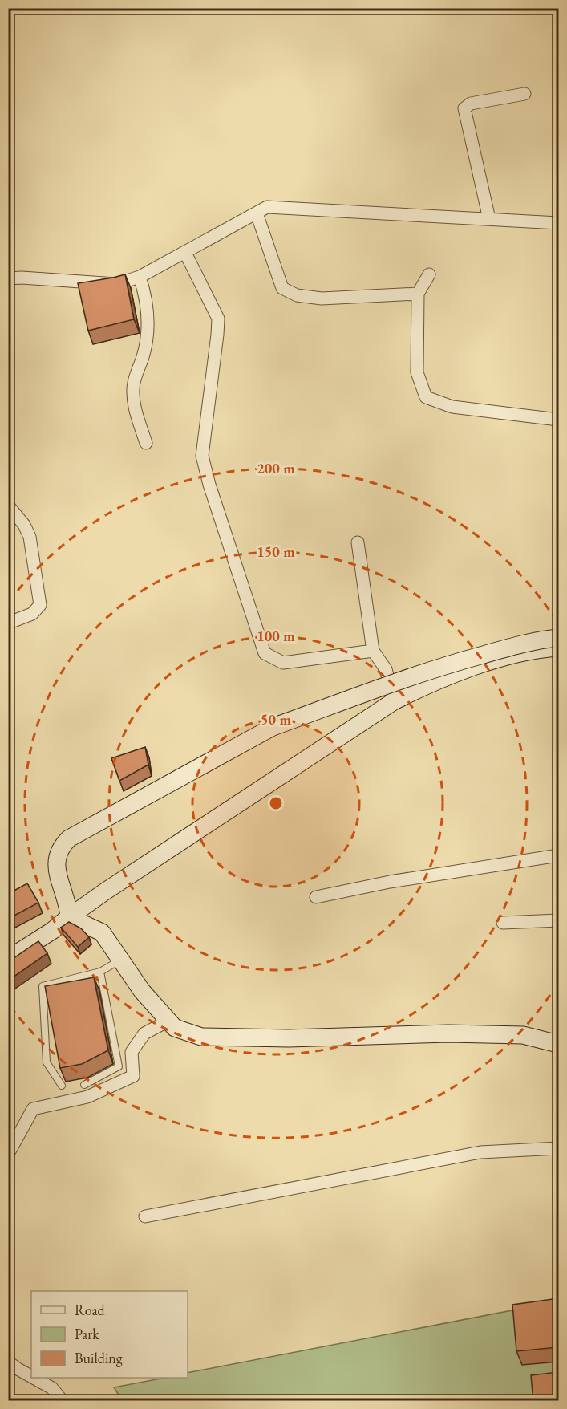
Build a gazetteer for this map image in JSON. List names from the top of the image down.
{
  "legend": ["Road", "Park", "Building"],
  "rings": [
    "200 m",
    "150 m",
    "100 m",
    "50 m"
  ]
}
